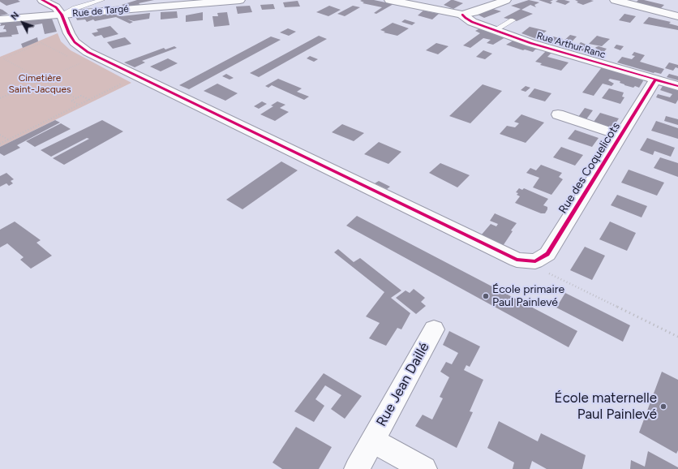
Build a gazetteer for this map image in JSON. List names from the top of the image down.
{
  "streets": {
    "street": [
      "Rue de Targé",
      "Rue Arthur Ranc",
      "Rue des Coquelicots",
      "Rue Jean Daillé"
    ]
  },
  "crossings": [
    ["Rue Arthur Ranc", "Rue des Coquelicots"]
  ],
  "parks": ["Cimetière Saint-Jacques"],
  "places": ["École primaire Paul Painlevé", "École maternelle Paul Painlevé"],
  "north": "top left"
}
